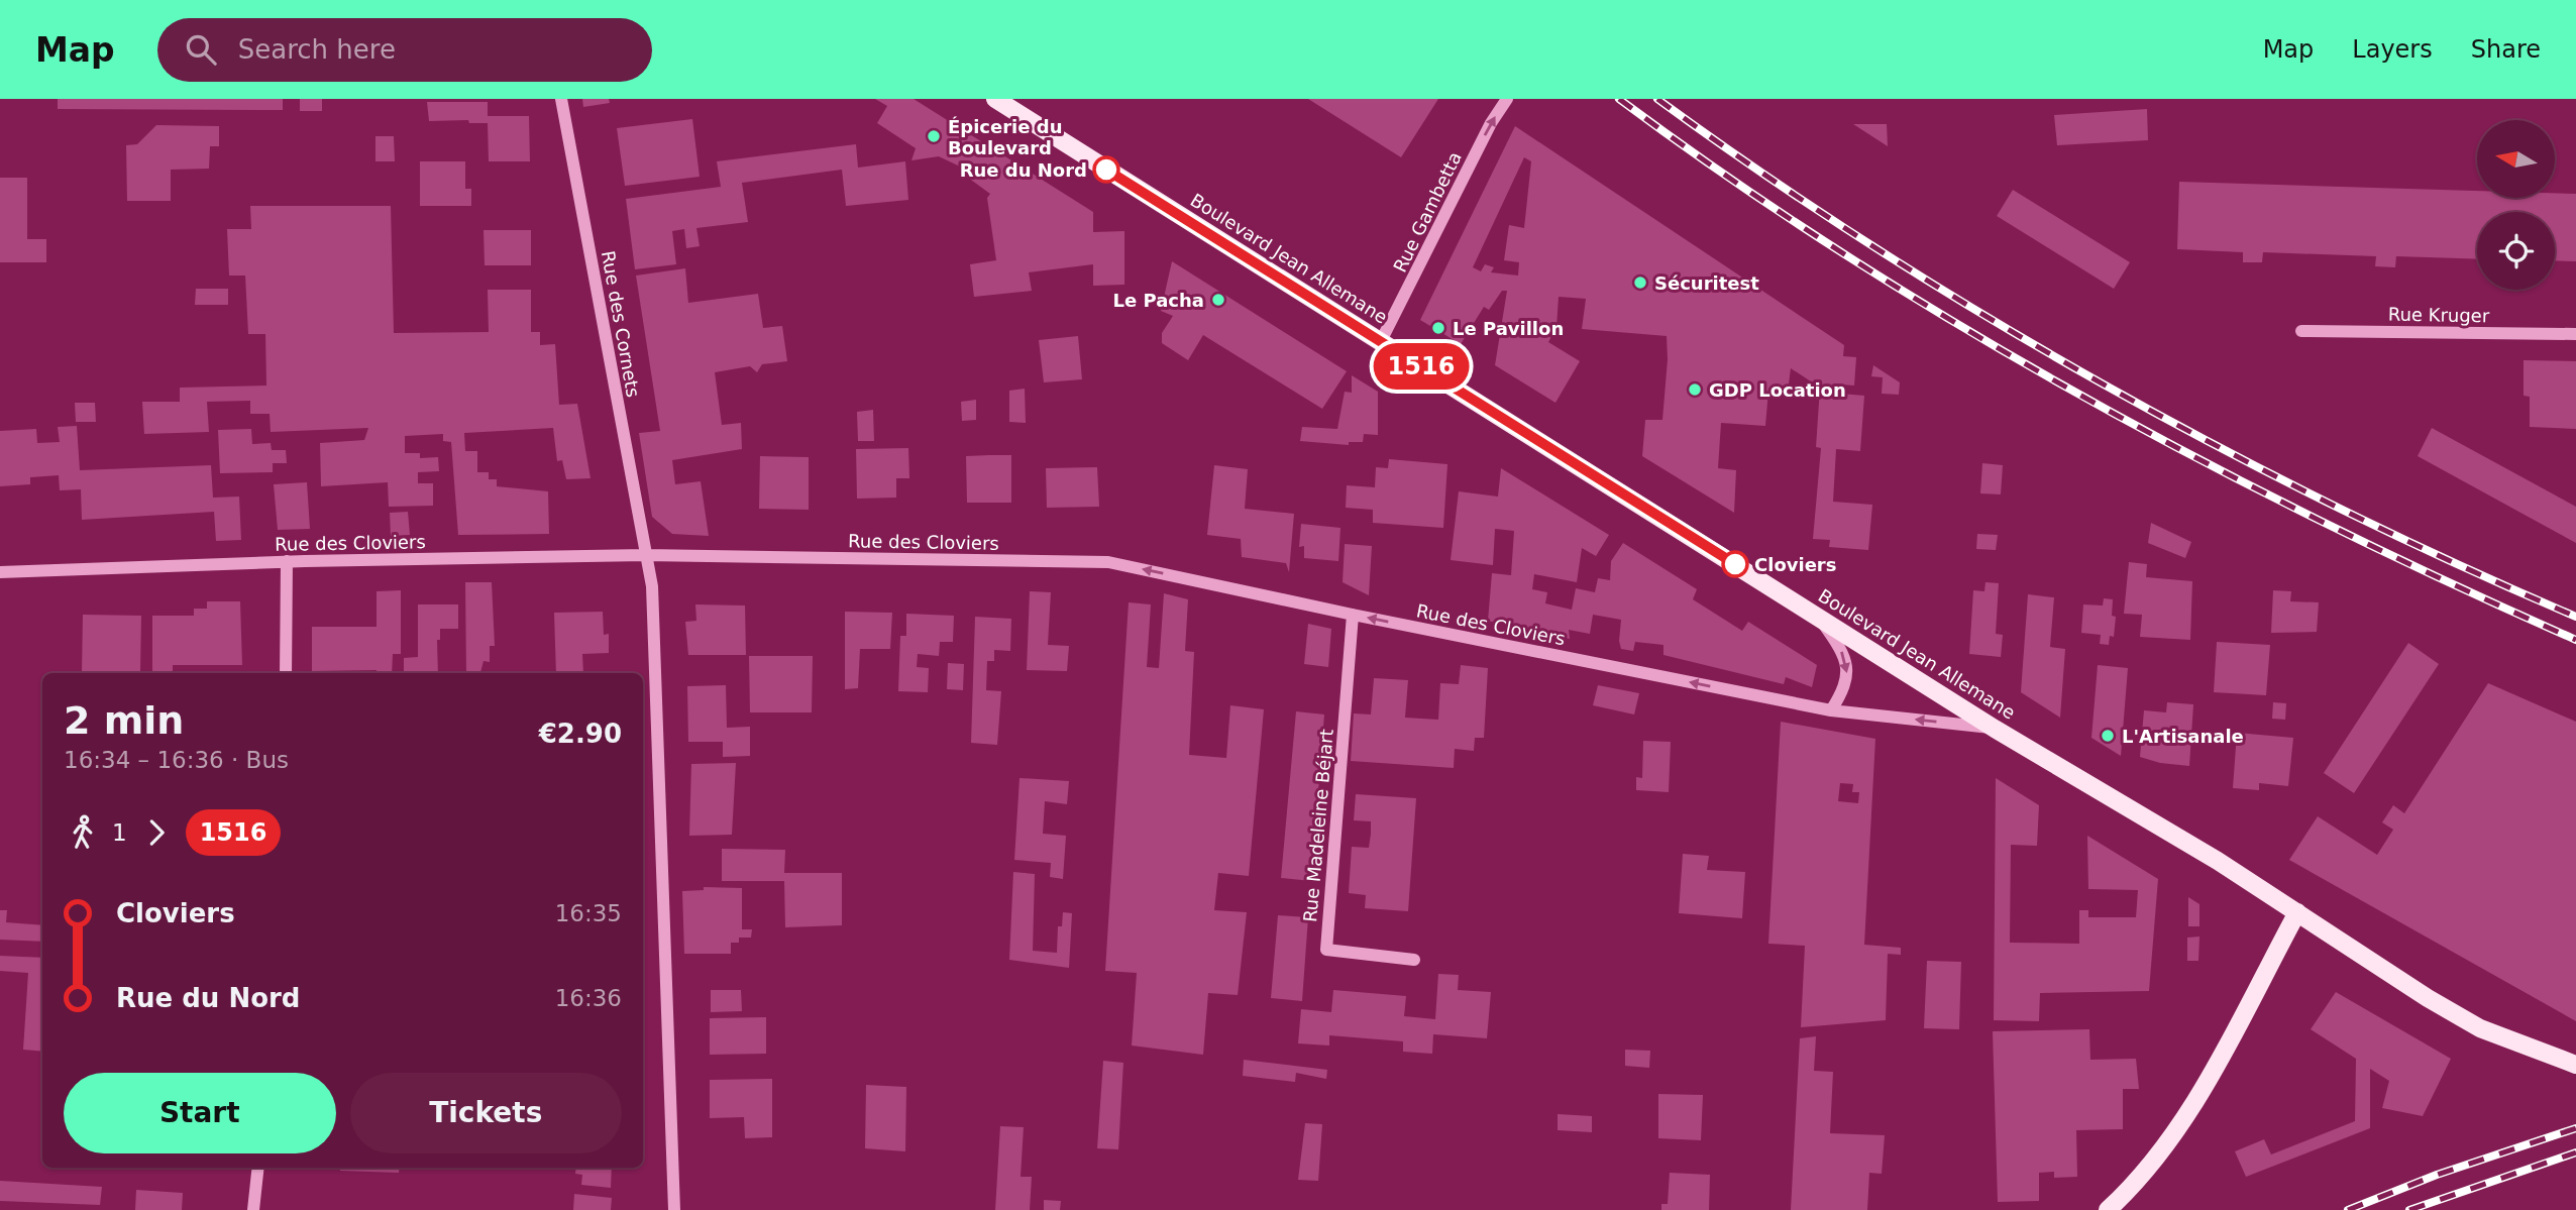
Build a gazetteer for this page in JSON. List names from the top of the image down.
{
  "streets": {
    "main road": ["Boulevard Jean Allemane"],
    "street": [
      "Rue Gambetta",
      "Rue Kruger",
      "Rue des Cornets",
      "Rue des Cloviers",
      "Rue Madeleine Béjart"
    ]
  },
  "crossings": [
    ["Rue Gambetta", "Boulevard Jean Allemane"],
    ["Boulevard Jean Allemane", "Rue des Cloviers"],
    ["Rue des Cornets", "Rue des Cloviers"],
    ["Rue des Cloviers", "Rue Madeleine Béjart"]
  ],
  "one_way": ["Rue Gambetta", "Rue des Cloviers"],
  "places": [
    "Épicerie du Boulevard",
    "Rue du Nord",
    "Sécuritest",
    "Le Pacha",
    "Le Pavillon",
    "GDP Location",
    "Cloviers",
    "L'Artisanale"
  ],
  "lines": ["bus line 1516"],
  "north": "left",
  "page": {
    "header": "Map",
    "search": "Search here",
    "nav": ["Map", "Layers", "Share"],
    "on_map": "1516",
    "heading": ["2 min", "16:34 – 16:36 · Bus", "€2.90"],
    "legs": ["1", "1516"],
    "list": [
      {
        "name": "Cloviers",
        "value": "16:35"
      },
      {
        "name": "Rue du Nord",
        "value": "16:36"
      }
    ],
    "buttons": ["Start", "Tickets"]
  }
}
